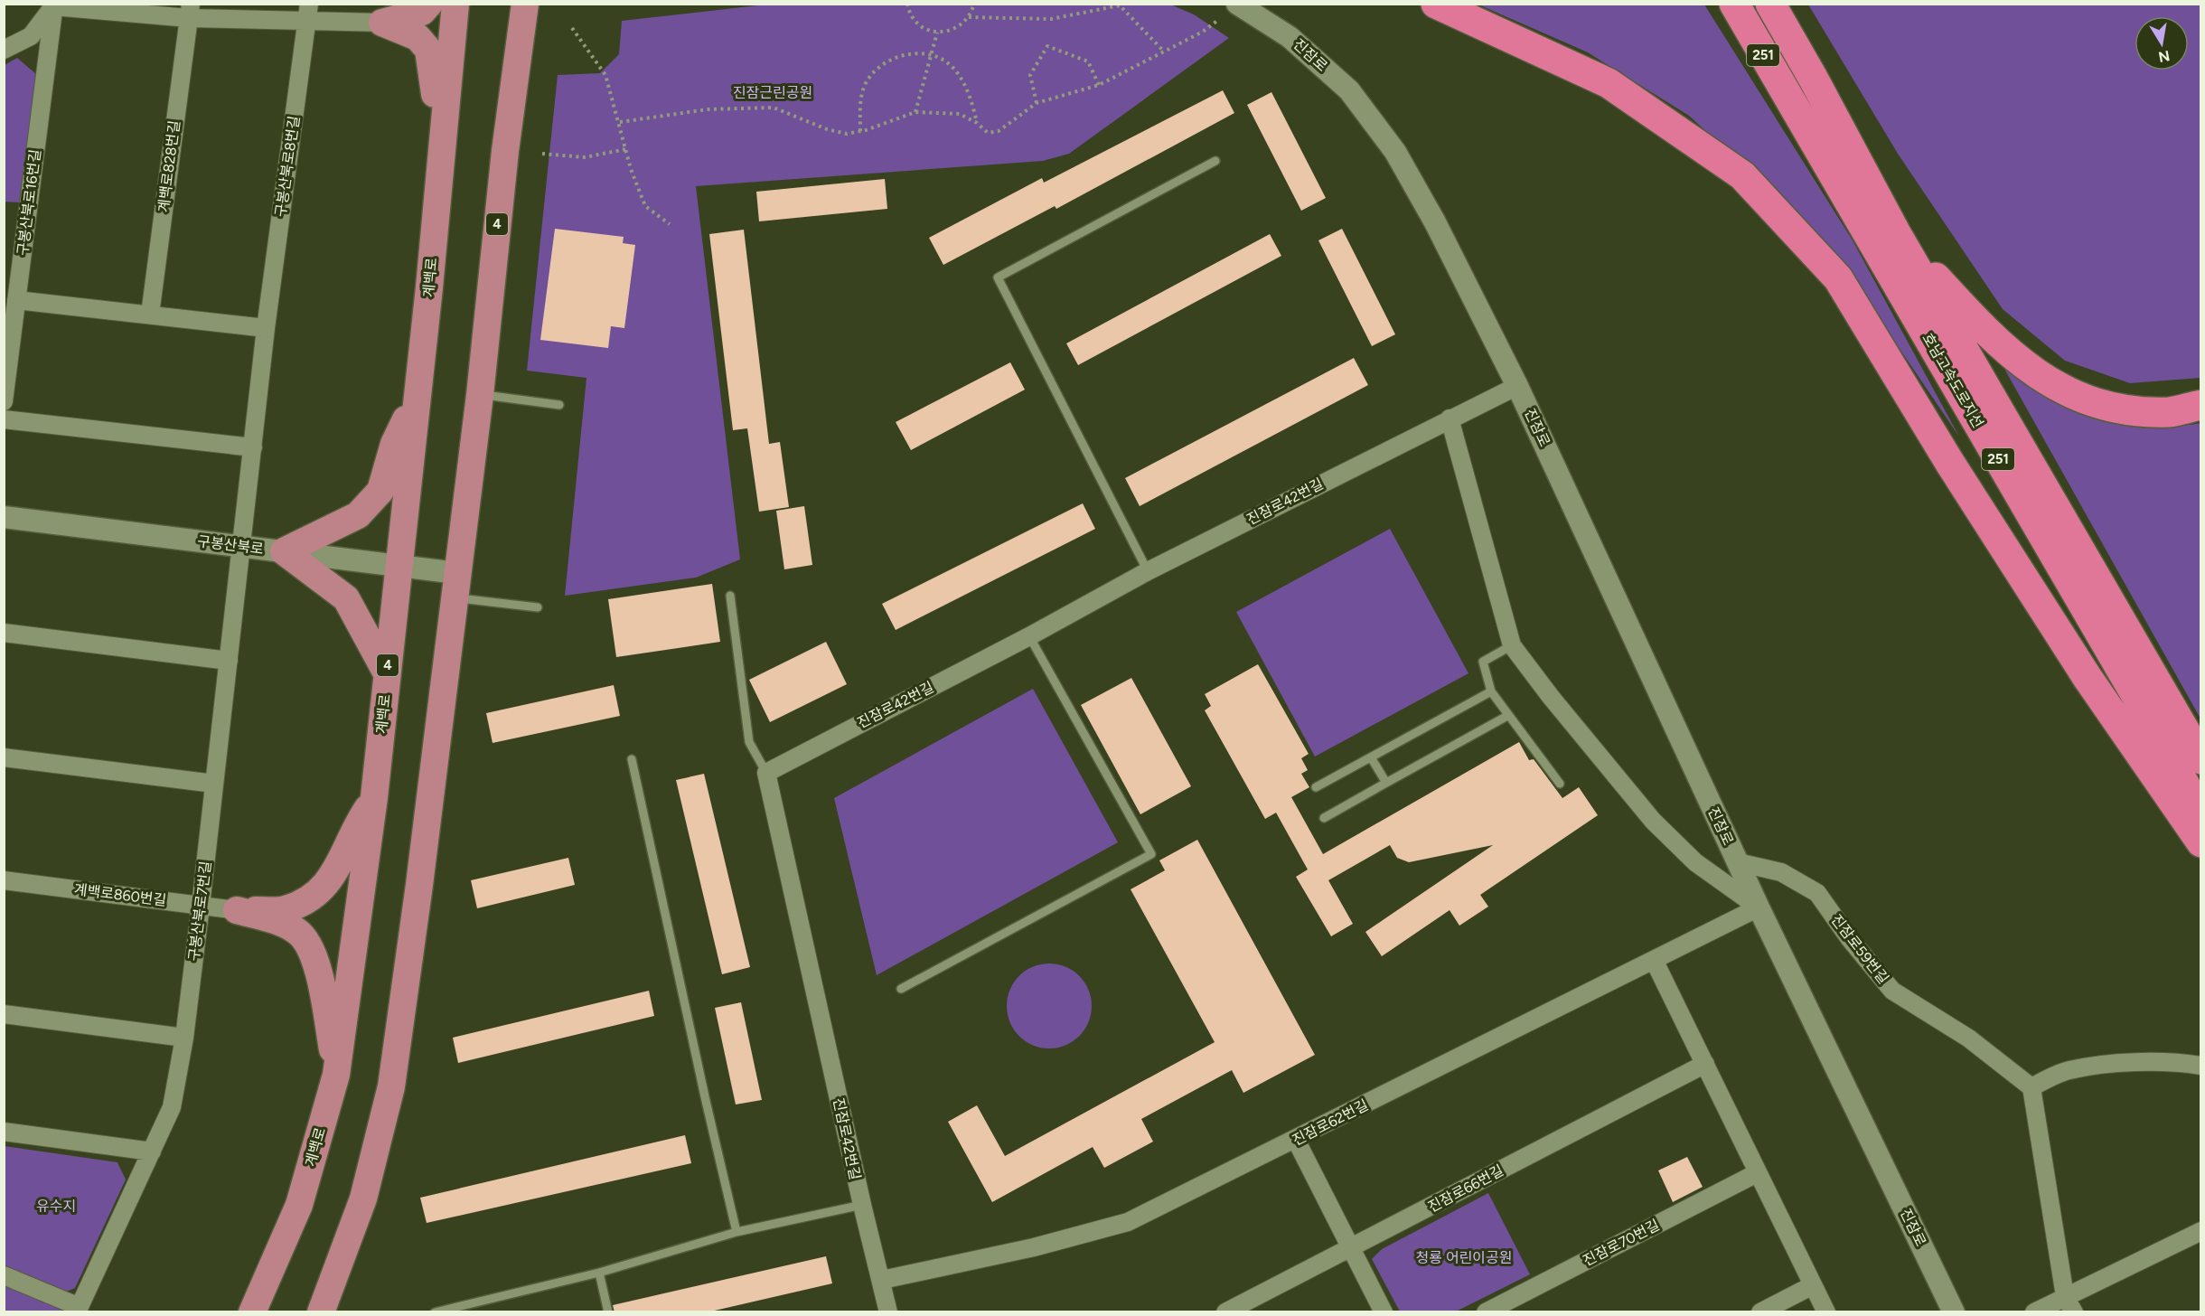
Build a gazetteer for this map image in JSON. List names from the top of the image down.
{
  "streets": {
    "highway": ["251", "호남고속도로지선"],
    "main road": ["4", "계백로"],
    "street": [
      "진잠로",
      "계백로828번길",
      "구봉산북로8번길",
      "구봉산북로16번길",
      "진잠로42번길",
      "구봉산북로",
      "계백로860번길",
      "구봉산북로7번길",
      "진잠로59번길",
      "진잠로62번길",
      "진잠로66번길",
      "진잠로70번길"
    ]
  },
  "crossings": [
    ["진잠로", "진잠로42번길"],
    ["진잠로", "진잠로59번길"],
    ["진잠로", "진잠로62번길"],
    ["구봉산북로8번길", "구봉산북로"],
    ["구봉산북로8번길", "구봉산북로7번길"],
    ["4", "구봉산북로"],
    ["계백로", "구봉산북로"],
    ["진잠로42번길", "진잠로62번길"],
    ["구봉산북로", "구봉산북로7번길"],
    ["계백로860번길", "구봉산북로7번길"]
  ],
  "parks": ["진잠근린공원", "유수지", "청룡 어린이공원"],
  "north": "bottom"
}
